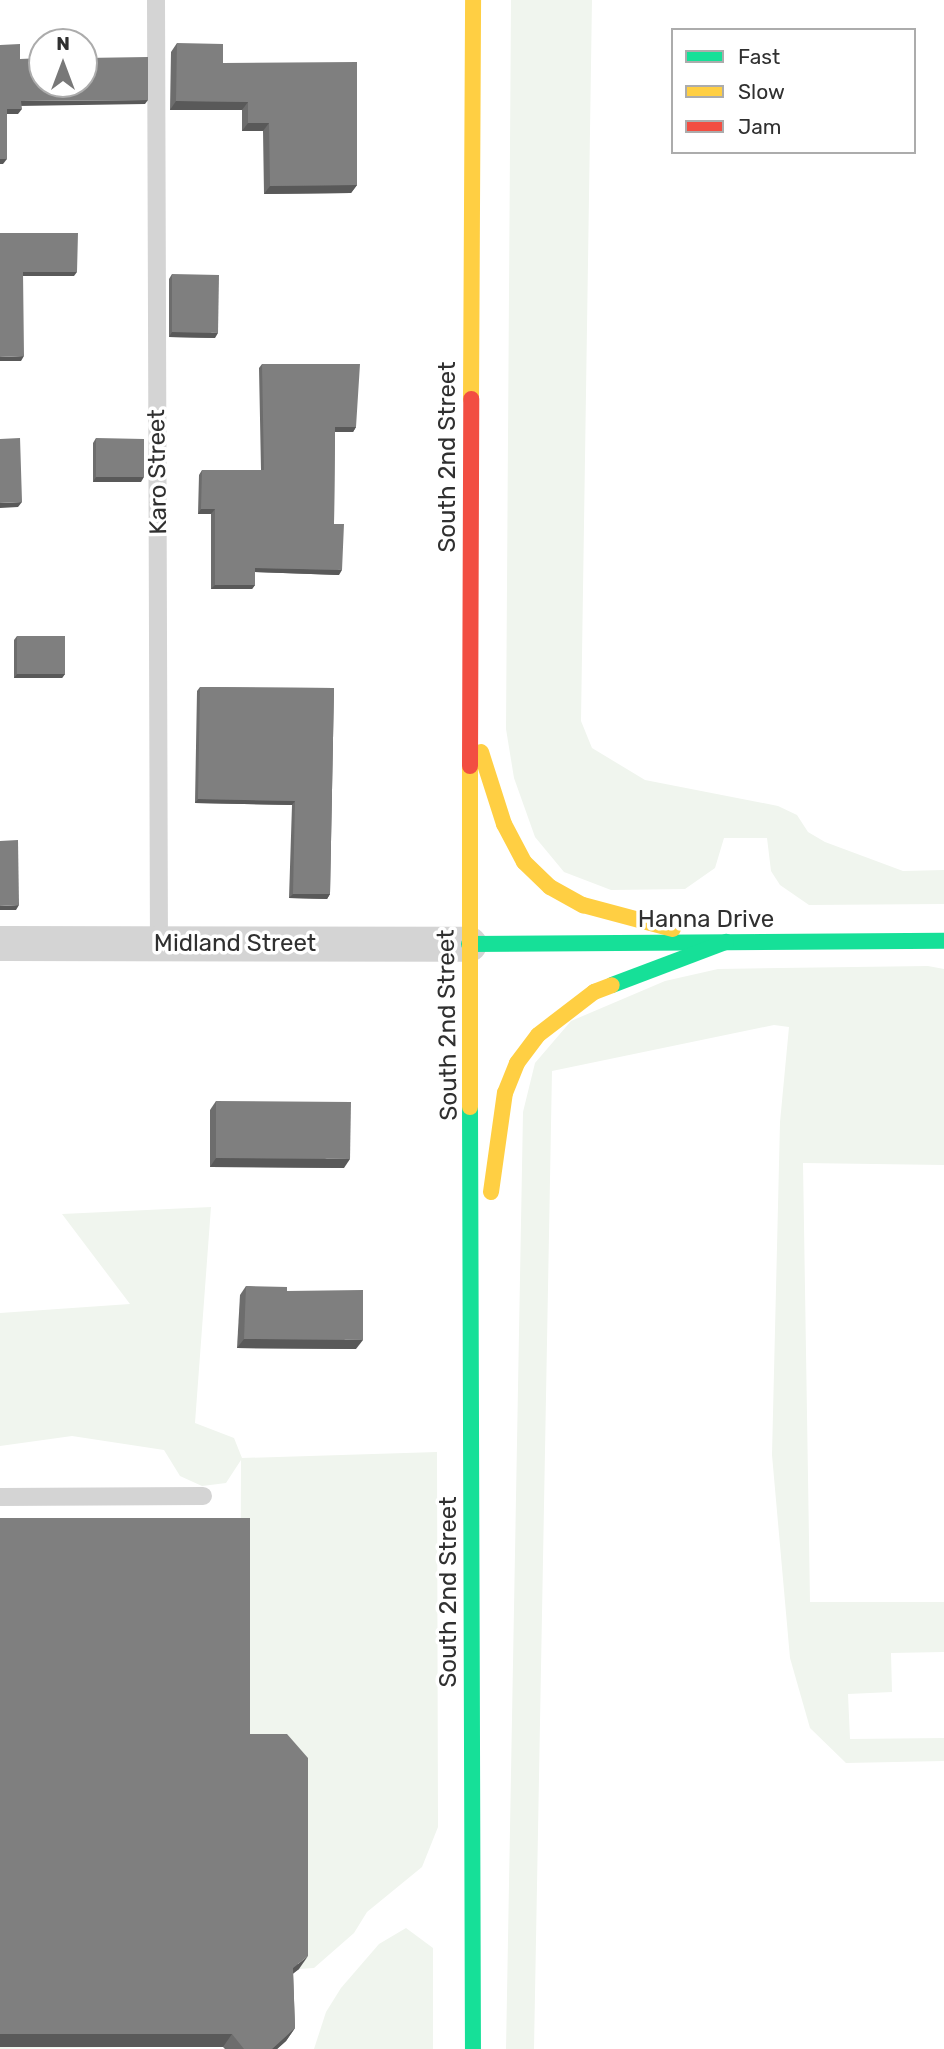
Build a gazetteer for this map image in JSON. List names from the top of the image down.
{
  "streets": {
    "main road": ["South 2nd Street", "Hanna Drive"],
    "street": ["Midland Street"],
    "lane": ["Karo Street"]
  },
  "crossings": [
    ["South 2nd Street", "Hanna Drive"],
    ["South 2nd Street", "Midland Street"],
    ["Karo Street", "Midland Street"],
    ["Hanna Drive", "Midland Street"]
  ],
  "legend": ["Fast", "Slow", "Jam"],
  "north": "top"
}
